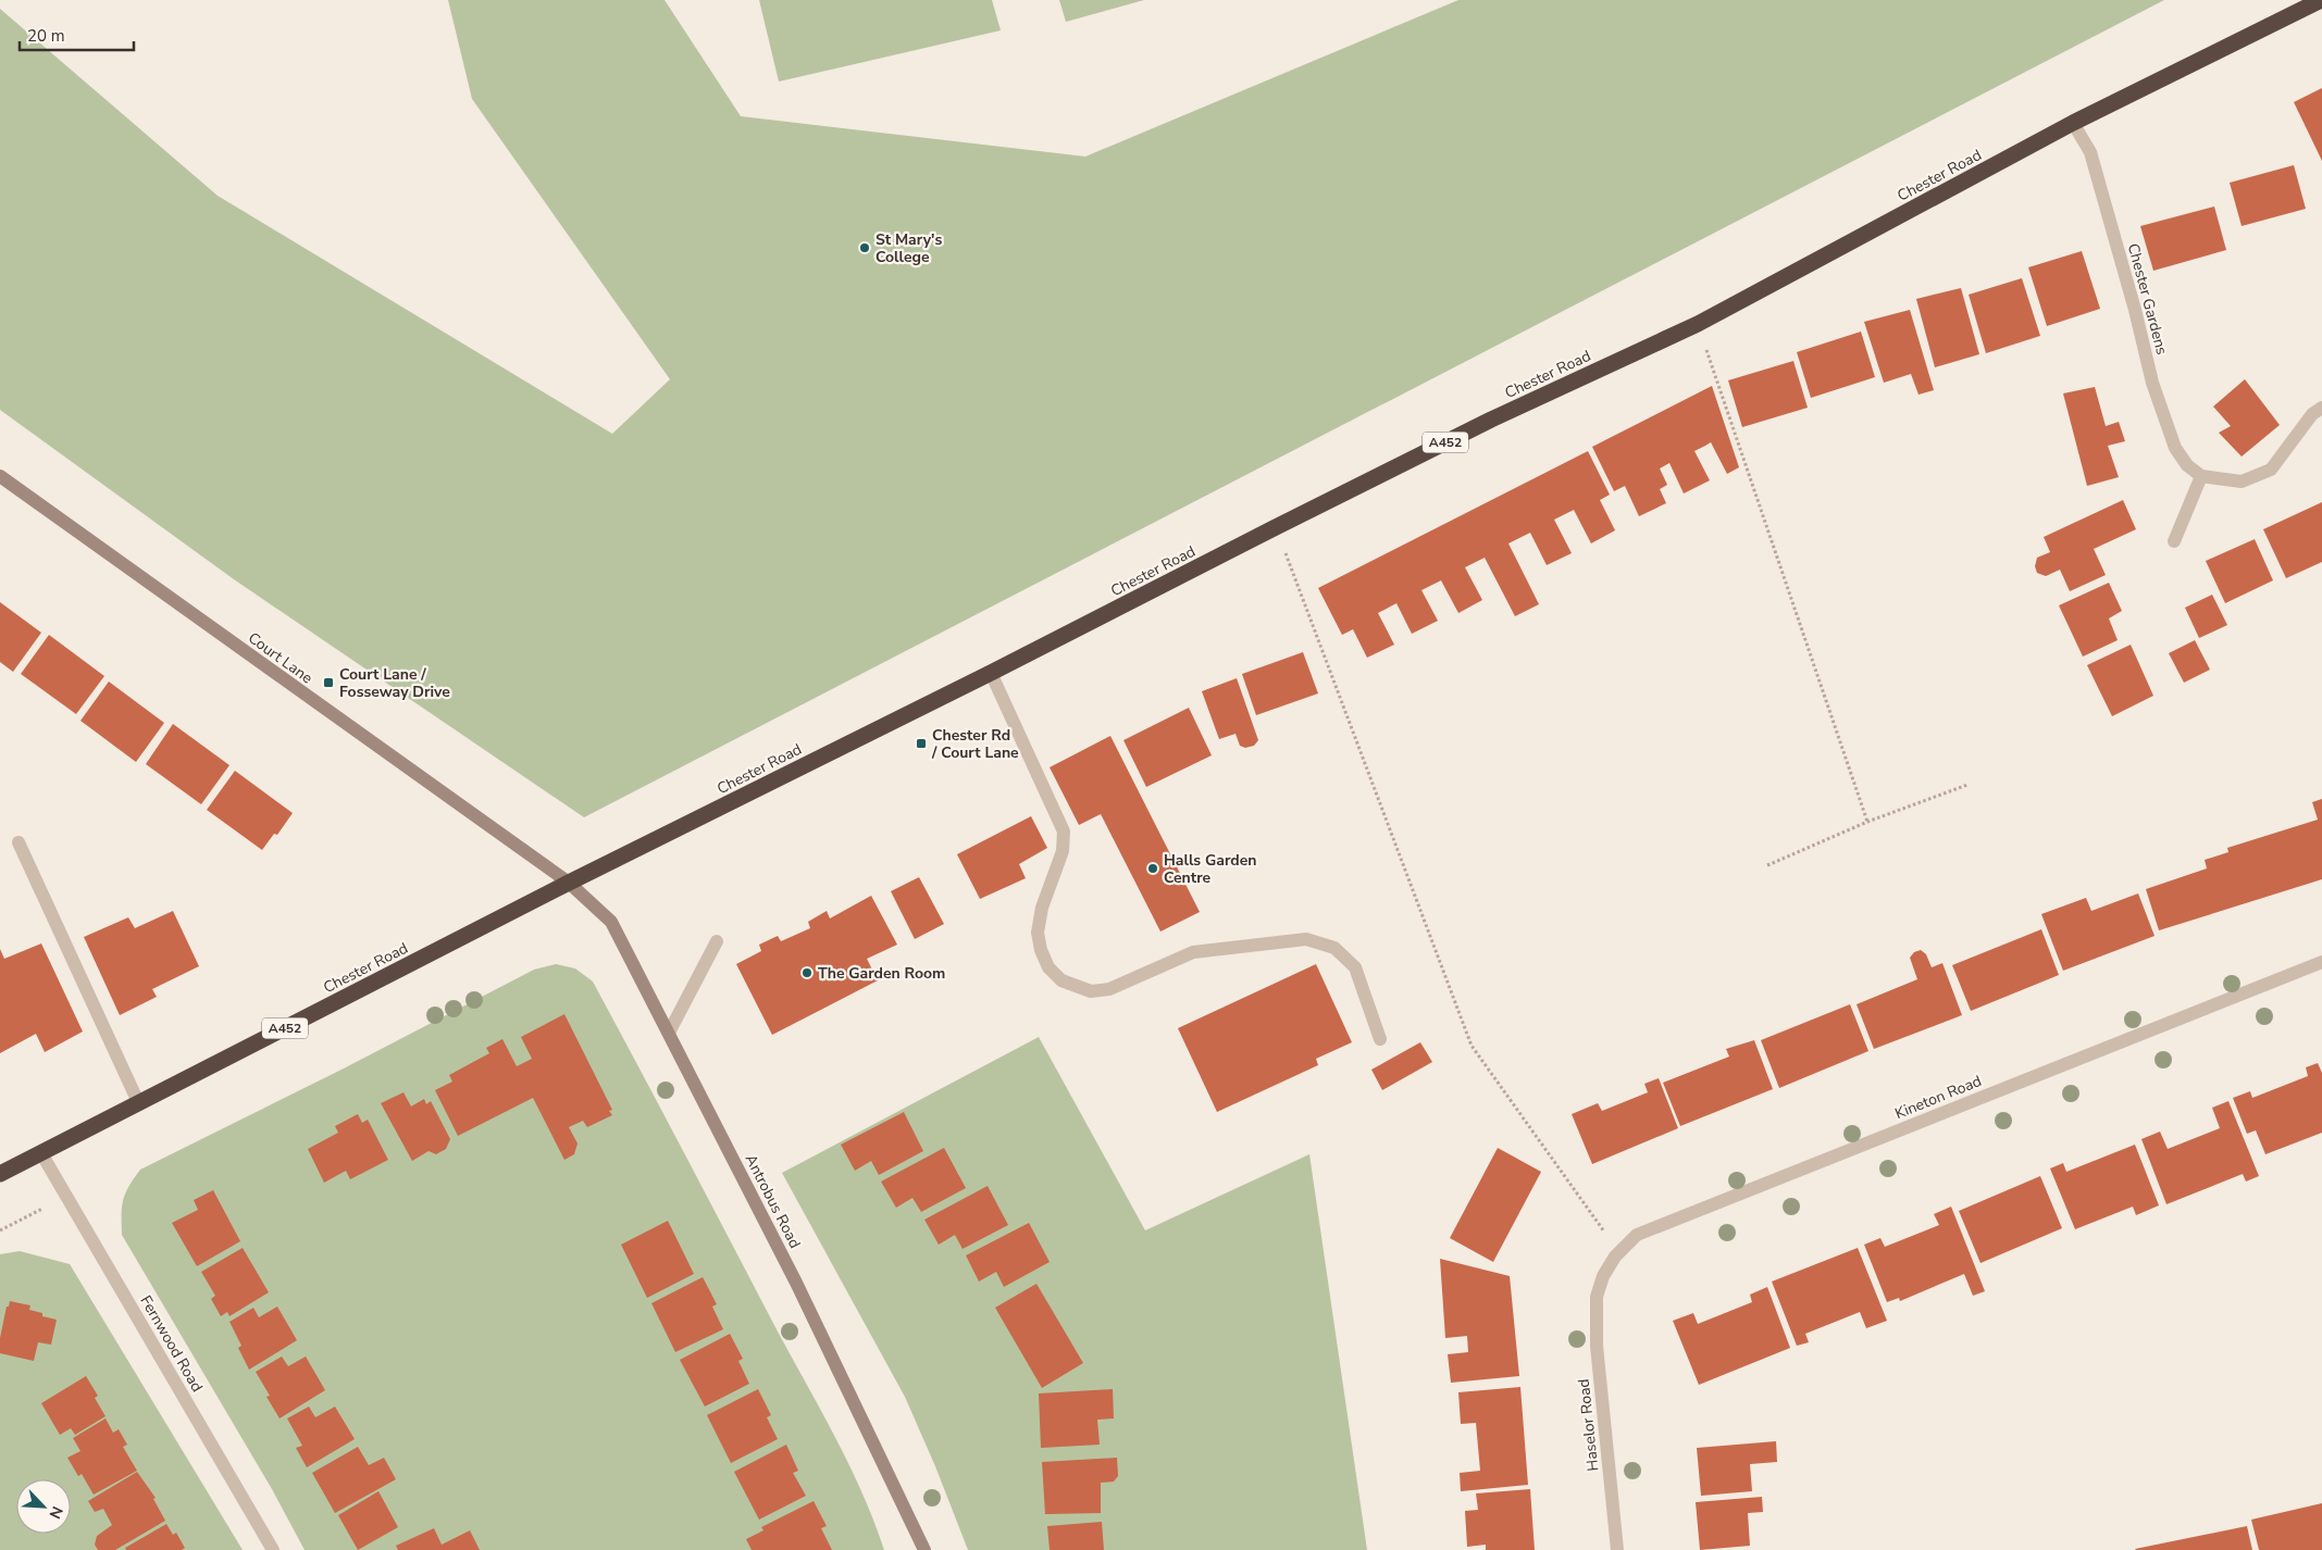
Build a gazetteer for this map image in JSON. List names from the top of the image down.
{
  "streets": {
    "highway": ["Chester Road", "A452"],
    "street": [
      "Chester Gardens",
      "Court Lane",
      "Kineton Road",
      "Antrobus Road",
      "Fernwood Road",
      "Haselor Road"
    ]
  },
  "crossings": [
    ["Chester Road", "Chester Gardens"],
    ["Chester Road", "Court Lane"],
    ["Chester Road", "Antrobus Road"],
    ["Chester Road", "Fernwood Road"],
    ["Court Lane", "Antrobus Road"],
    ["Kineton Road", "Haselor Road"]
  ],
  "places": {
    "other": ["St Mary's College", "Halls Garden Centre", "The Garden Room"],
    "transit": ["Court Lane / Fosseway Drive", "Chester Rd / Court Lane"]
  },
  "scale_bar": "20 m",
  "north": "bottom right"
}
